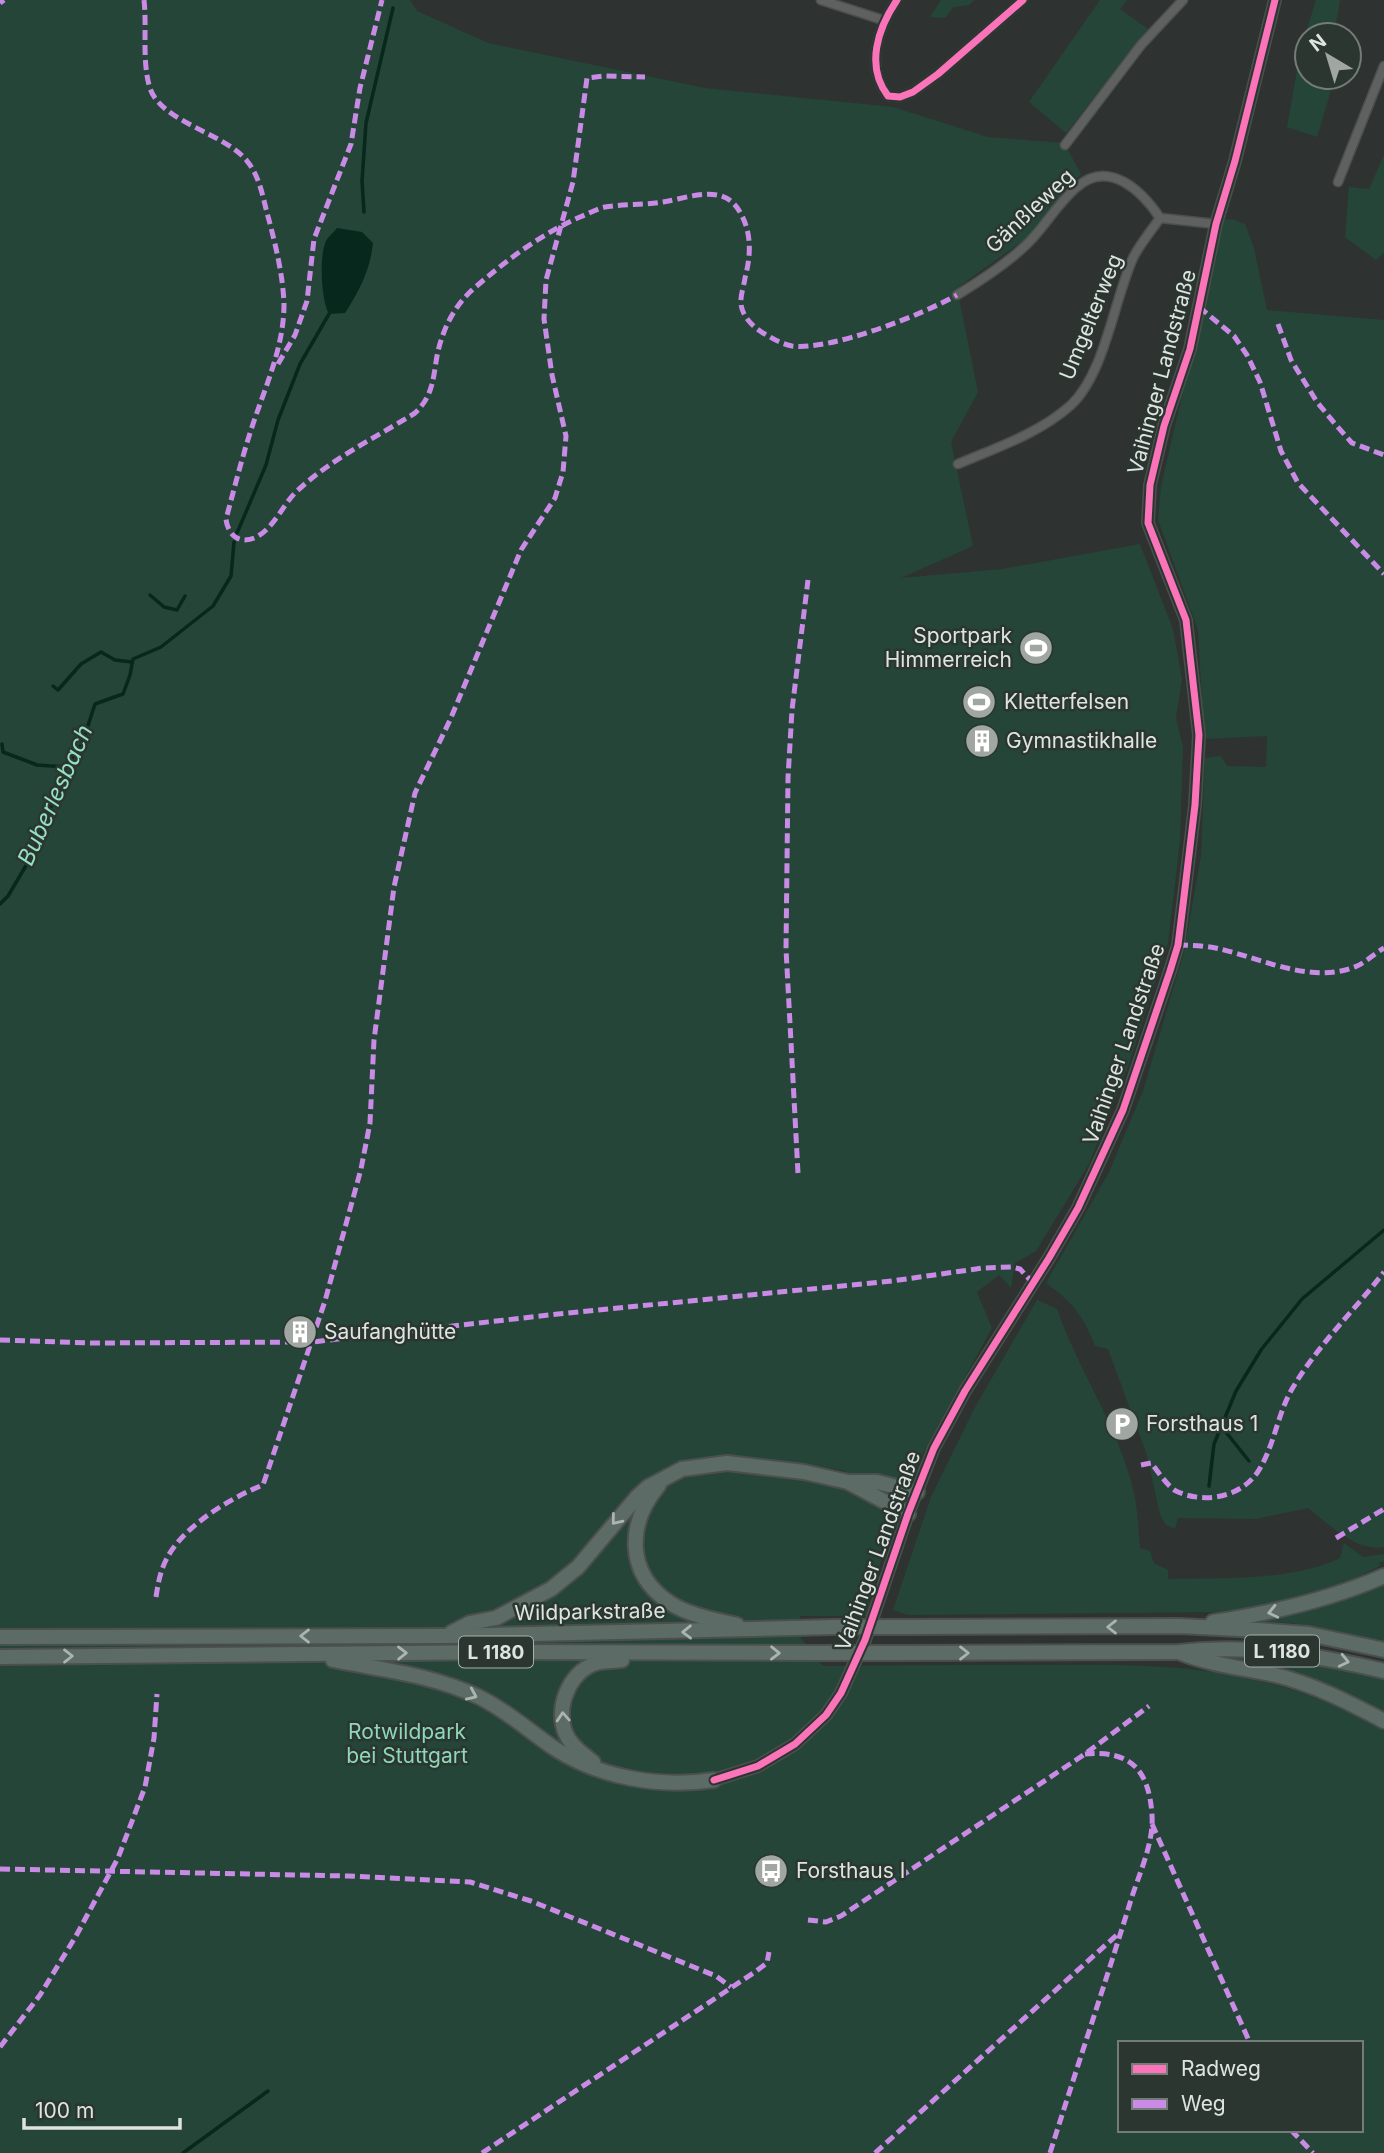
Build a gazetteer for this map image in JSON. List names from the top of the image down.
{
  "streets": {
    "highway": ["Wildparkstraße", "L 1180"],
    "street": ["Gänßleweg", "Umgelterweg", "Vaihinger Landstraße"]
  },
  "crossings": [
    ["Gänßleweg", "Umgelterweg"],
    ["Vaihinger Landstraße", "L 1180"],
    ["Wildparkstraße", "L 1180"]
  ],
  "water": ["Buberlesbach"],
  "parks": ["Rotwildpark bei Stuttgart"],
  "places": {
    "sports": ["Sportpark Himmerreich", "Kletterfelsen"],
    "building": ["Gymnastikhalle", "Saufanghütte"],
    "parking": ["Forsthaus 1"],
    "bus stop": ["Forsthaus I"]
  },
  "legend": ["Radweg", "Weg"],
  "scale_bar": "100 m",
  "north": "top left"
}
